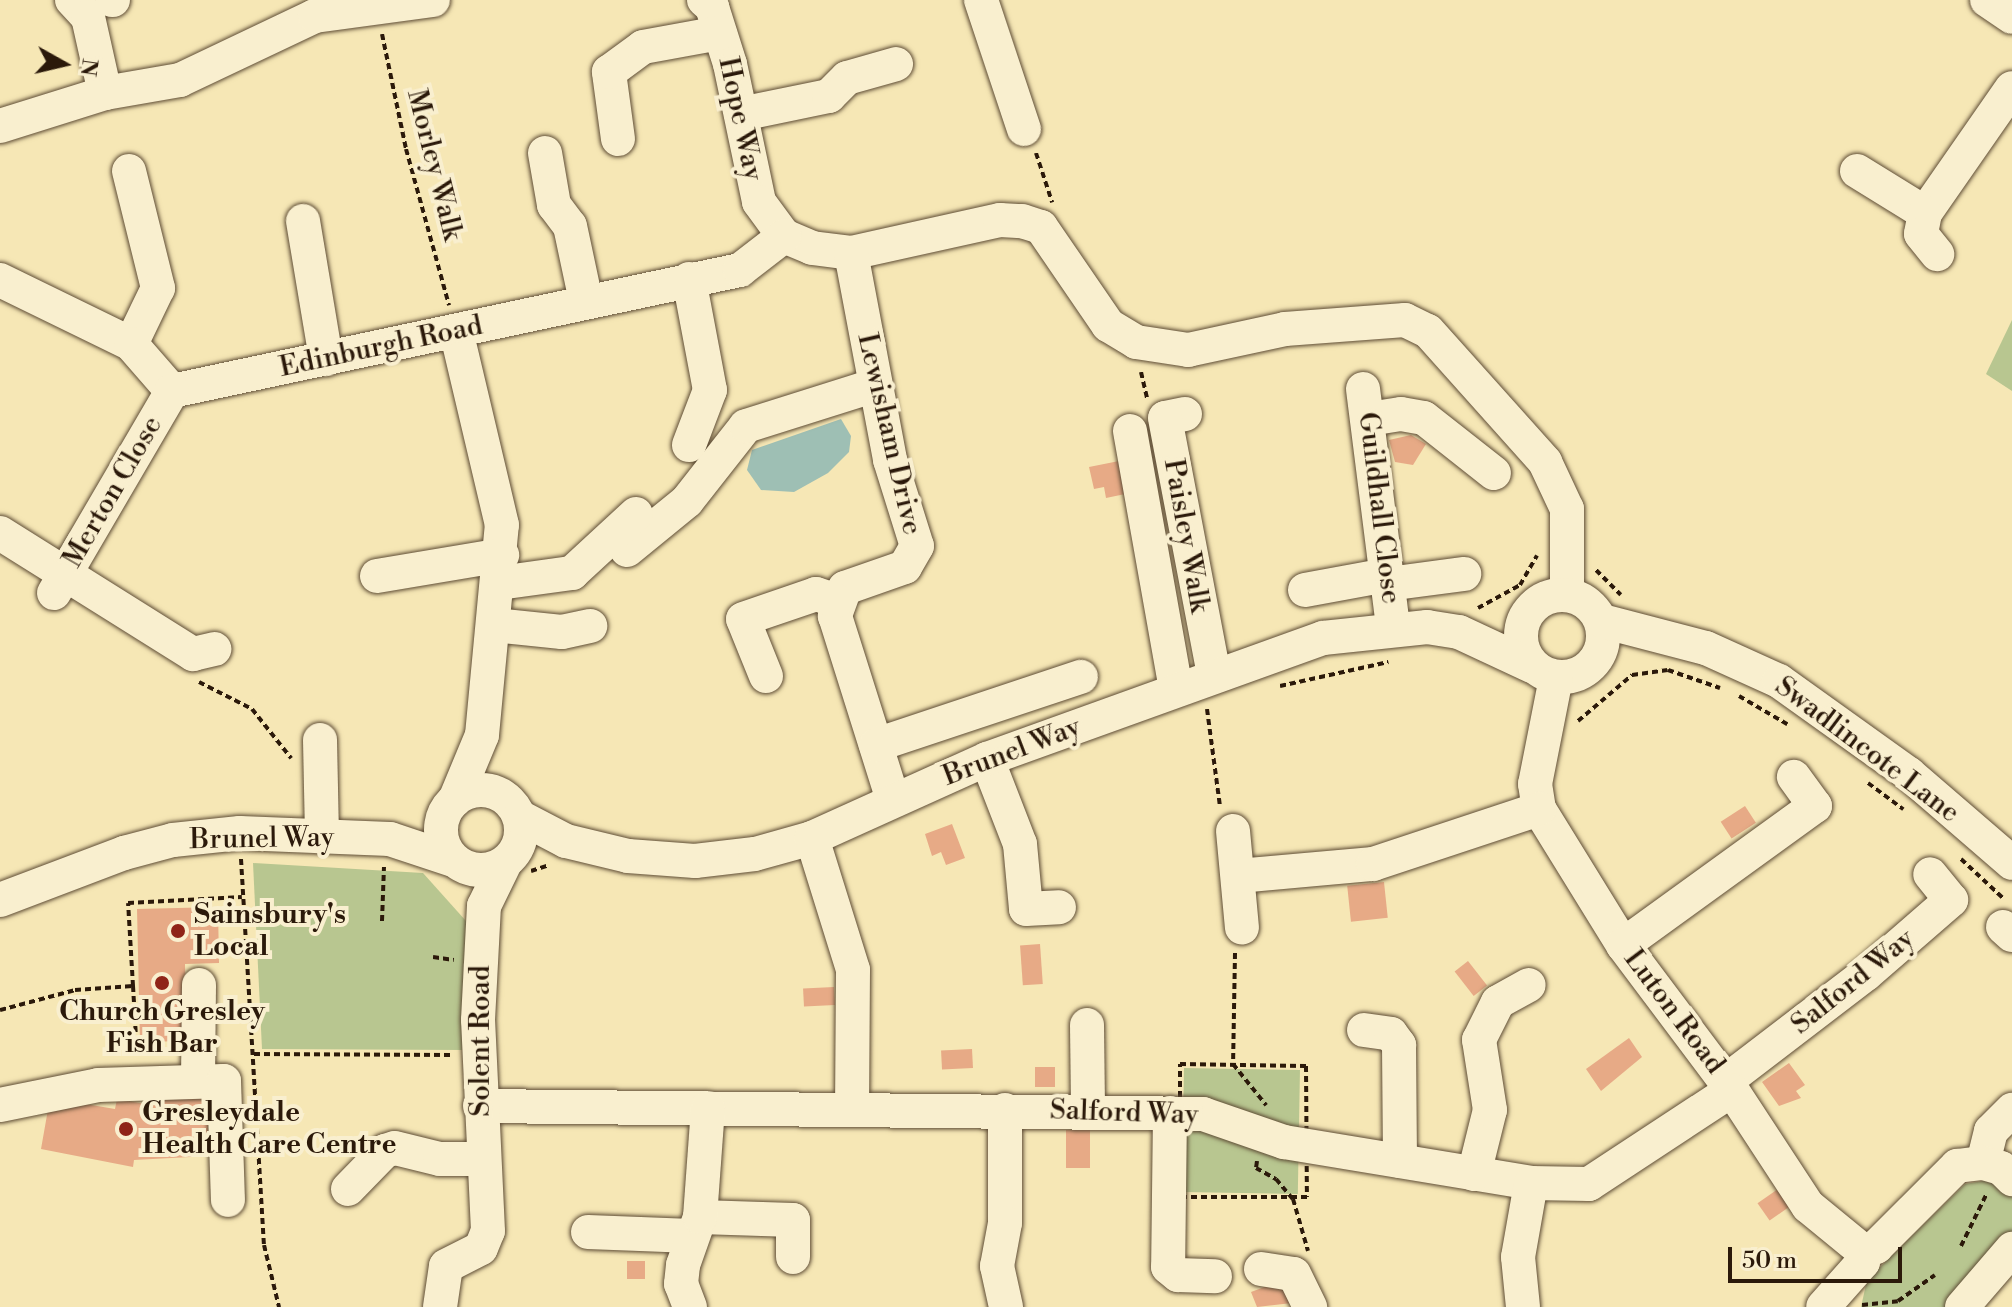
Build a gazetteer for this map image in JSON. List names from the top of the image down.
{
  "streets": {
    "street": [
      "Hope Way",
      "Edinburgh Road",
      "Lewisham Drive",
      "Merton Close",
      "Guildhall Close",
      "Paisley Walk",
      "Swadlincote Lane",
      "Brunel Way",
      "Salford Way",
      "Luton Road",
      "Solent Road"
    ],
    "path": ["Morley Walk"]
  },
  "crossings": [
    ["Hope Way", "Edinburgh Road"],
    ["Morley Walk", "Edinburgh Road"],
    ["Edinburgh Road", "Merton Close"],
    ["Guildhall Close", "Brunel Way"],
    ["Paisley Walk", "Brunel Way"],
    ["Swadlincote Lane", "Brunel Way"],
    ["Brunel Way", "Solent Road"],
    ["Salford Way", "Luton Road"],
    ["Salford Way", "Solent Road"]
  ],
  "places": ["Sainsbury's Local", "Church Gresley Fish Bar", "Gresleydale Health Care Centre"],
  "scale_bar": "50 m",
  "north": "right"
}
